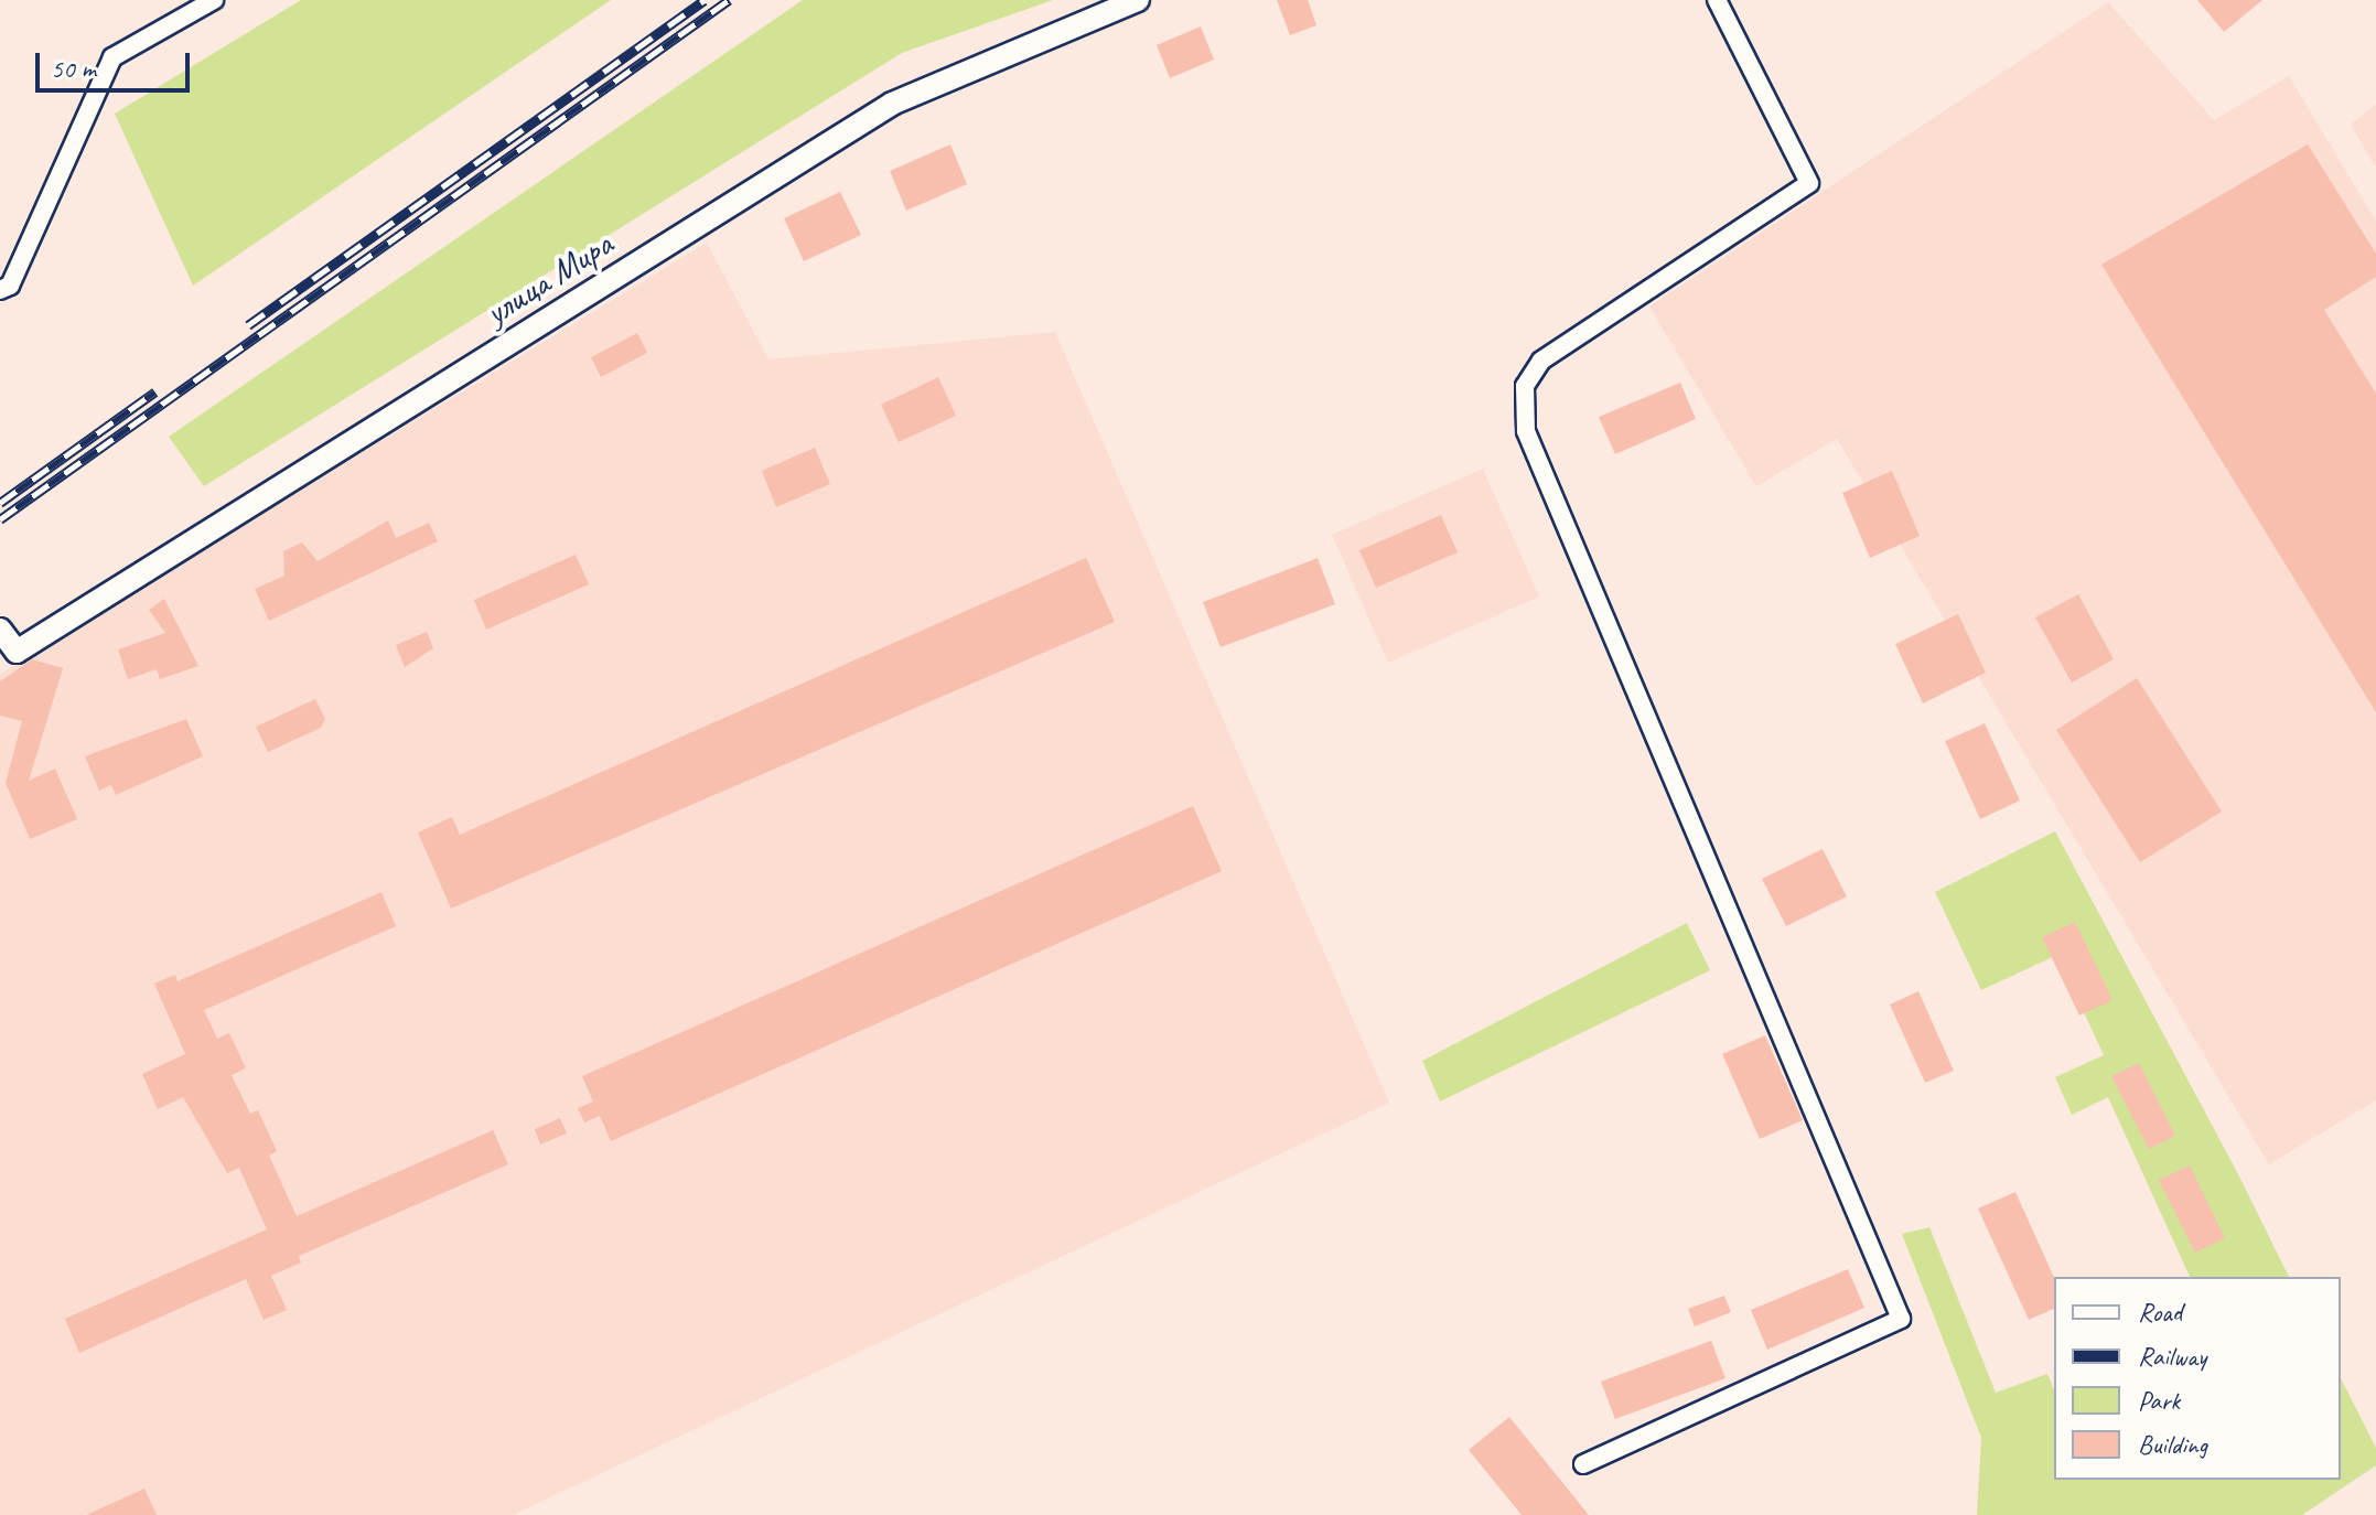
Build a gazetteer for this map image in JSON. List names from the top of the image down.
{
  "streets": {
    "street": ["улица Мира"]
  },
  "legend": [
    "Road",
    "Railway",
    "Park",
    "Building"
  ],
  "scale_bar": "50 m"
}
